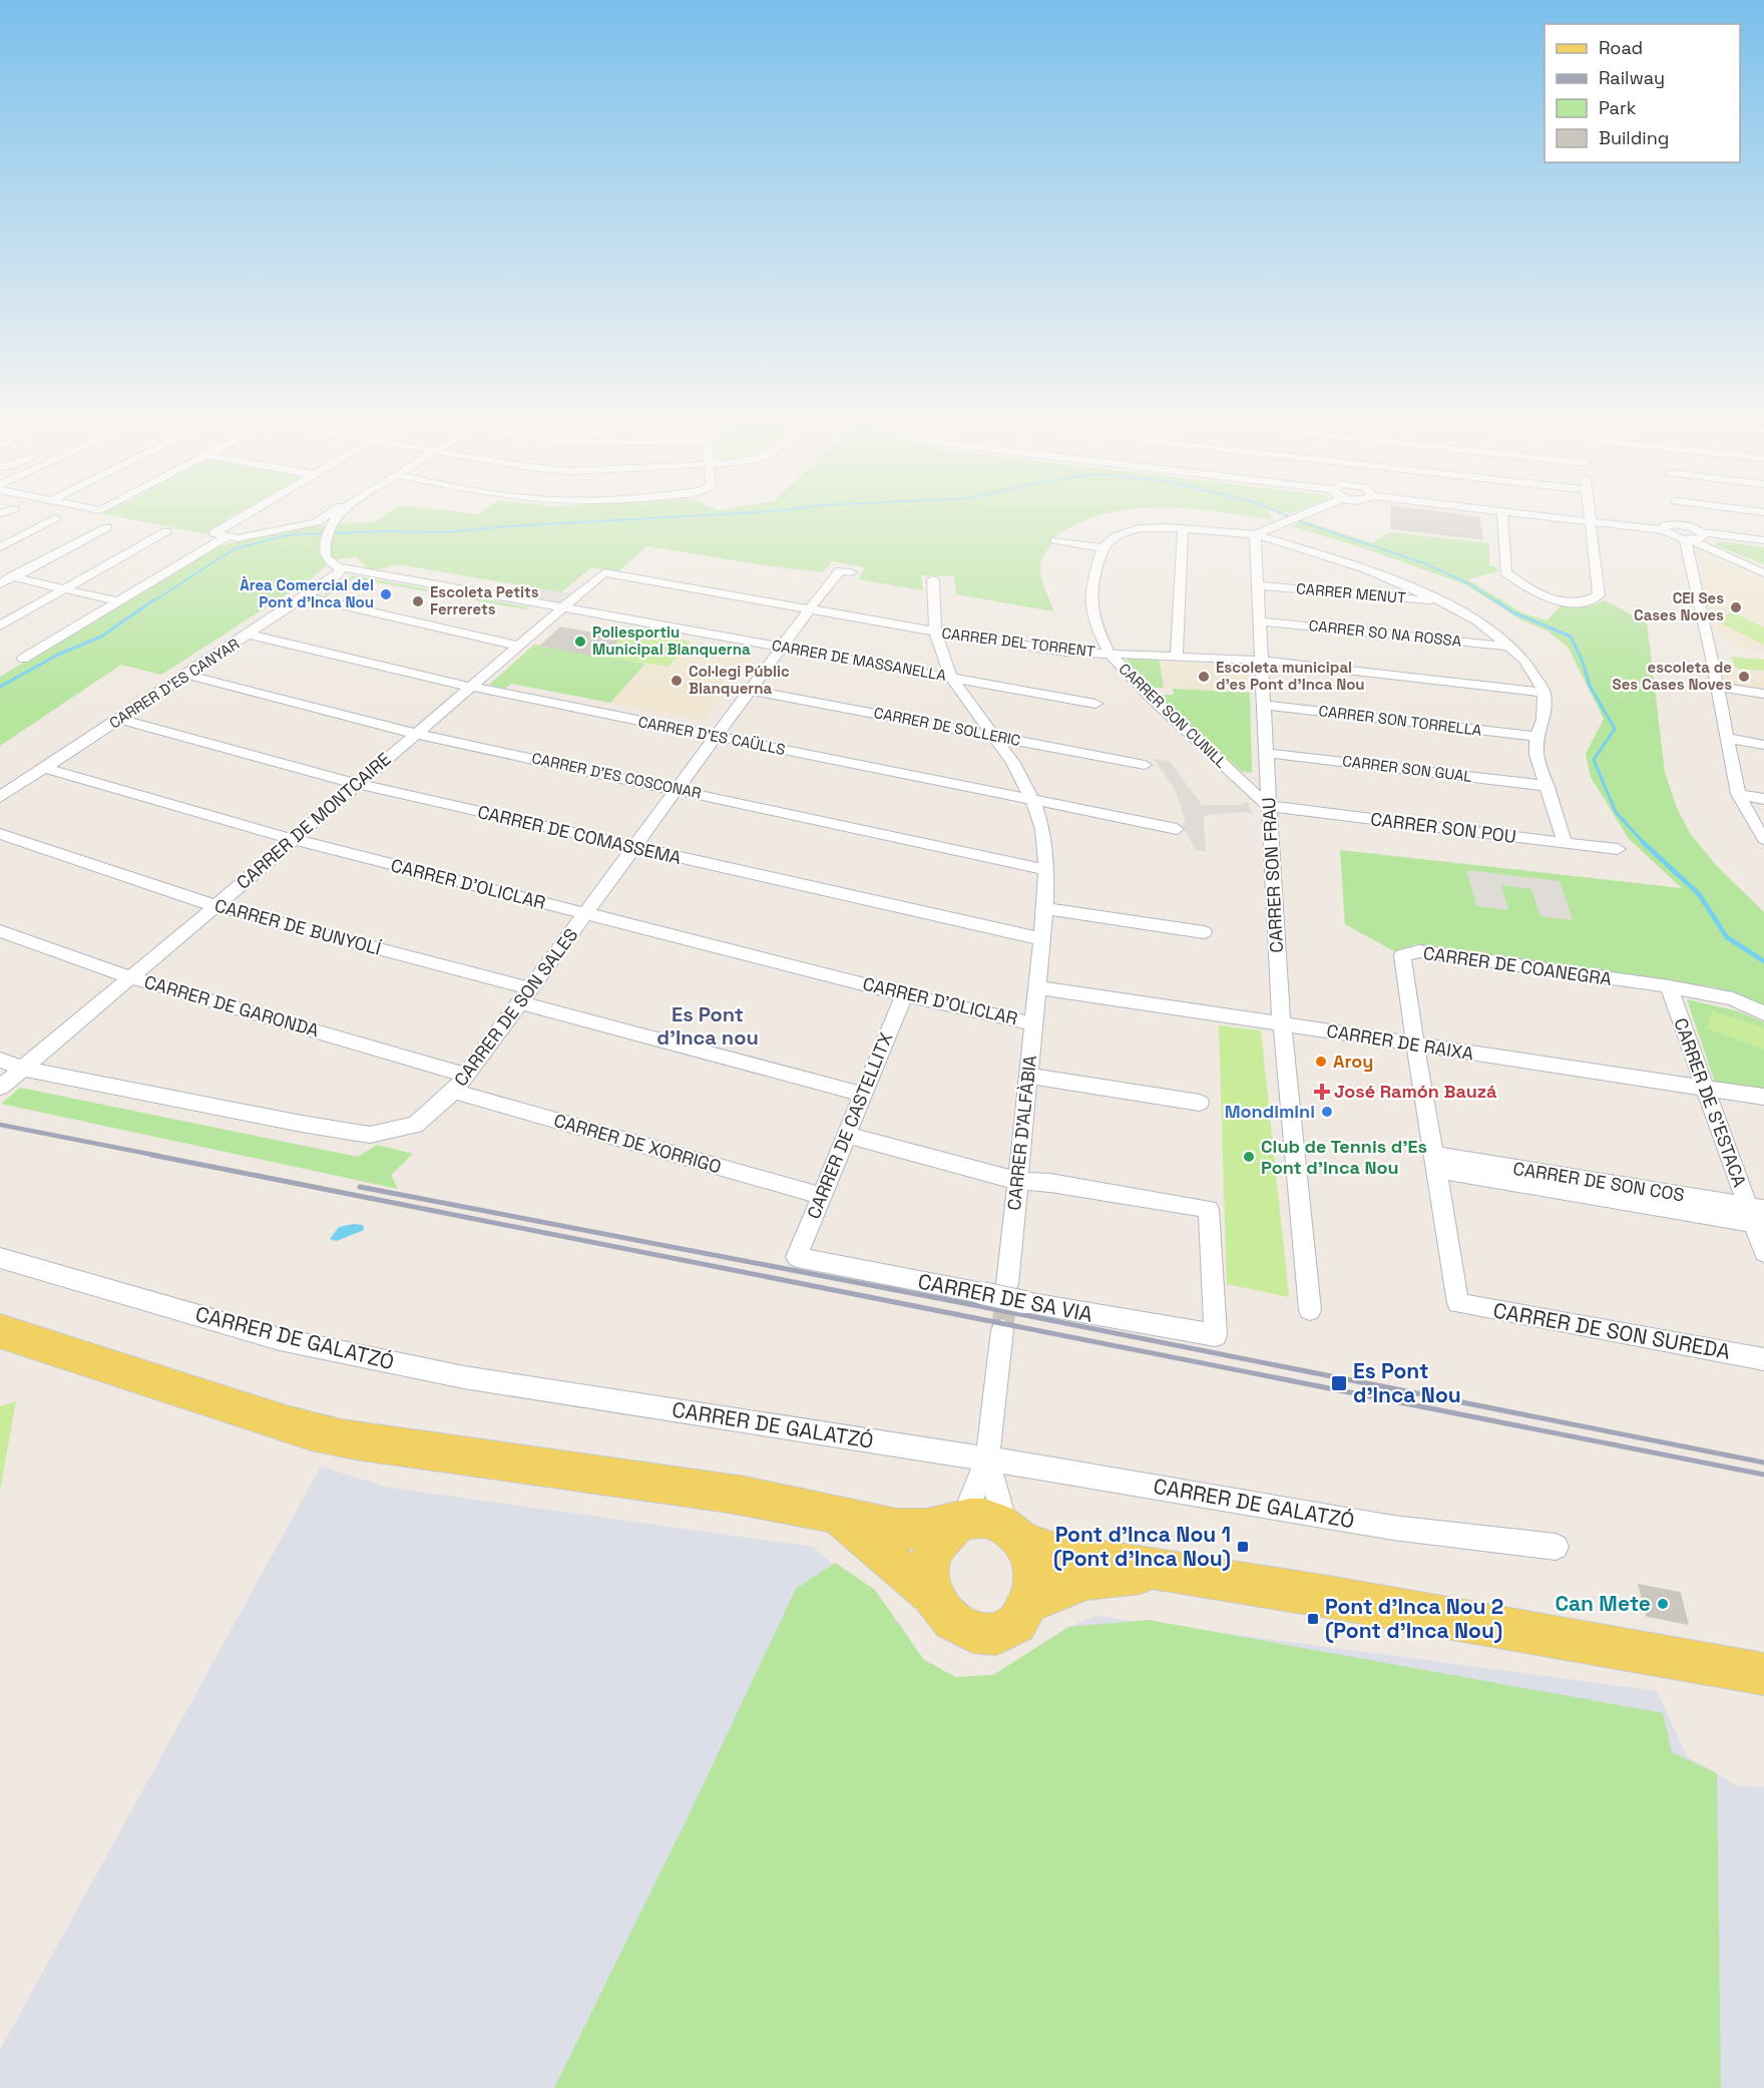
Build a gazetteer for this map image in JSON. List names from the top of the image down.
{
  "streets": {
    "street": [
      "CARRER MENUT",
      "CARRER SO NA ROSSA",
      "CARRER DEL TORRENT",
      "CARRER DE MASSANELLA",
      "CARRER D'ES CANYAR",
      "CARRER SON CUNILL",
      "CARRER SON TORRELLA",
      "CARRER DE SOLLERIC",
      "CARRER D'ES CAÜLLS",
      "CARRER SON GUAL",
      "CARRER D'ES COSCONAR",
      "CARRER DE MONTCAIRE",
      "CARRER SON POU",
      "CARRER DE COMASSEMA",
      "CARRER SON FRAU",
      "CARRER D'OLICLAR",
      "CARRER DE BUNYOLÍ",
      "CARRER DE COANEGRA",
      "CARRER DE GARONDA",
      "CARRER DE SON SALES",
      "CARRER DE RAIXA",
      "CARRER DE S'ESTACA",
      "CARRER DE CASTELLITX",
      "CARRER D'ALFÀBIA",
      "CARRER DE XORRIGO",
      "CARRER DE SON COS",
      "CARRER DE SA VIA",
      "CARRER DE SON SUREDA",
      "CARRER DE GALATZÓ"
    ]
  },
  "crossings": [
    ["CARRER MENUT", "CARRER SON FRAU"],
    ["CARRER SO NA ROSSA", "CARRER SON FRAU"],
    ["CARRER DEL TORRENT", "CARRER SON CUNILL"],
    ["CARRER DEL TORRENT", "CARRER DE MONTCAIRE"],
    ["CARRER DEL TORRENT", "CARRER SON FRAU"],
    ["CARRER DEL TORRENT", "CARRER DE SON SALES"],
    ["CARRER DEL TORRENT", "CARRER D'ALFÀBIA"],
    ["CARRER DE MASSANELLA", "CARRER D'ES CANYAR"],
    ["CARRER DE MASSANELLA", "CARRER DE MONTCAIRE"],
    ["CARRER DE MASSANELLA", "CARRER DE SON SALES"],
    ["CARRER DE MASSANELLA", "CARRER D'ALFÀBIA"],
    ["CARRER D'ES CANYAR", "CARRER D'ES CAÜLLS"],
    ["CARRER D'ES CANYAR", "CARRER D'ES COSCONAR"],
    ["CARRER D'ES CANYAR", "CARRER DE COMASSEMA"],
    ["CARRER D'ES CANYAR", "CARRER D'OLICLAR"],
    ["CARRER SON CUNILL", "CARRER SON POU"],
    ["CARRER SON CUNILL", "CARRER SON FRAU"],
    ["CARRER SON TORRELLA", "CARRER SON FRAU"],
    ["CARRER DE SOLLERIC", "CARRER DE SON SALES"],
    ["CARRER DE SOLLERIC", "CARRER D'ALFÀBIA"],
    ["CARRER D'ES CAÜLLS", "CARRER DE MONTCAIRE"],
    ["CARRER D'ES CAÜLLS", "CARRER DE SON SALES"],
    ["CARRER D'ES CAÜLLS", "CARRER D'ALFÀBIA"],
    ["CARRER SON GUAL", "CARRER SON FRAU"],
    ["CARRER D'ES COSCONAR", "CARRER DE MONTCAIRE"],
    ["CARRER D'ES COSCONAR", "CARRER DE SON SALES"],
    ["CARRER D'ES COSCONAR", "CARRER D'ALFÀBIA"],
    ["CARRER DE MONTCAIRE", "CARRER DE COMASSEMA"],
    ["CARRER DE MONTCAIRE", "CARRER D'OLICLAR"],
    ["CARRER DE MONTCAIRE", "CARRER DE BUNYOLÍ"],
    ["CARRER DE MONTCAIRE", "CARRER DE GARONDA"],
    ["CARRER DE MONTCAIRE", "CARRER DE SON SALES"],
    ["CARRER SON POU", "CARRER SON FRAU"],
    ["CARRER DE COMASSEMA", "CARRER DE SON SALES"],
    ["CARRER DE COMASSEMA", "CARRER D'ALFÀBIA"],
    ["CARRER SON FRAU", "CARRER DE RAIXA"],
    ["CARRER D'OLICLAR", "CARRER DE SON SALES"],
    ["CARRER D'OLICLAR", "CARRER DE CASTELLITX"],
    ["CARRER D'OLICLAR", "CARRER D'ALFÀBIA"],
    ["CARRER DE BUNYOLÍ", "CARRER DE SON SALES"],
    ["CARRER DE BUNYOLÍ", "CARRER DE CASTELLITX"],
    ["CARRER DE COANEGRA", "CARRER DE RAIXA"],
    ["CARRER DE COANEGRA", "CARRER DE S'ESTACA"],
    ["CARRER DE COANEGRA", "CARRER DE SON COS"],
    ["CARRER DE COANEGRA", "CARRER DE SON SUREDA"],
    ["CARRER DE GARONDA", "CARRER DE SON SALES"],
    ["CARRER DE SON SALES", "CARRER DE XORRIGO"],
    ["CARRER DE RAIXA", "CARRER DE S'ESTACA"],
    ["CARRER DE RAIXA", "CARRER D'ALFÀBIA"],
    ["CARRER DE S'ESTACA", "CARRER DE SON COS"],
    ["CARRER DE CASTELLITX", "CARRER DE XORRIGO"],
    ["CARRER DE CASTELLITX", "CARRER DE SA VIA"],
    ["CARRER D'ALFÀBIA", "CARRER DE SA VIA"]
  ],
  "districts": ["Es Pont d'Inca nou"],
  "places": {
    "other": [
      "Àrea Comercial del Pont d'Inca Nou",
      "Escoleta Petits Ferrerets",
      "CEI Ses Cases Noves",
      "Poliesportiu Municipal Blanquerna",
      "Escoleta municipal d'es Pont d'Inca Nou",
      "escoleta de Ses Cases Noves",
      "Col·legi Públic Blanquerna",
      "Aroy",
      "Mondimini",
      "Club de Tennis d'Es Pont d'Inca Nou",
      "Can Mete"
    ],
    "health": ["José Ramón Bauzá"],
    "transit": ["Es Pont d'Inca Nou", "Pont d'Inca Nou 1 (Pont d'Inca Nou)", "Pont d'Inca Nou 2 (Pont d'Inca Nou)"]
  },
  "legend": [
    "Road",
    "Railway",
    "Park",
    "Building"
  ]
}
